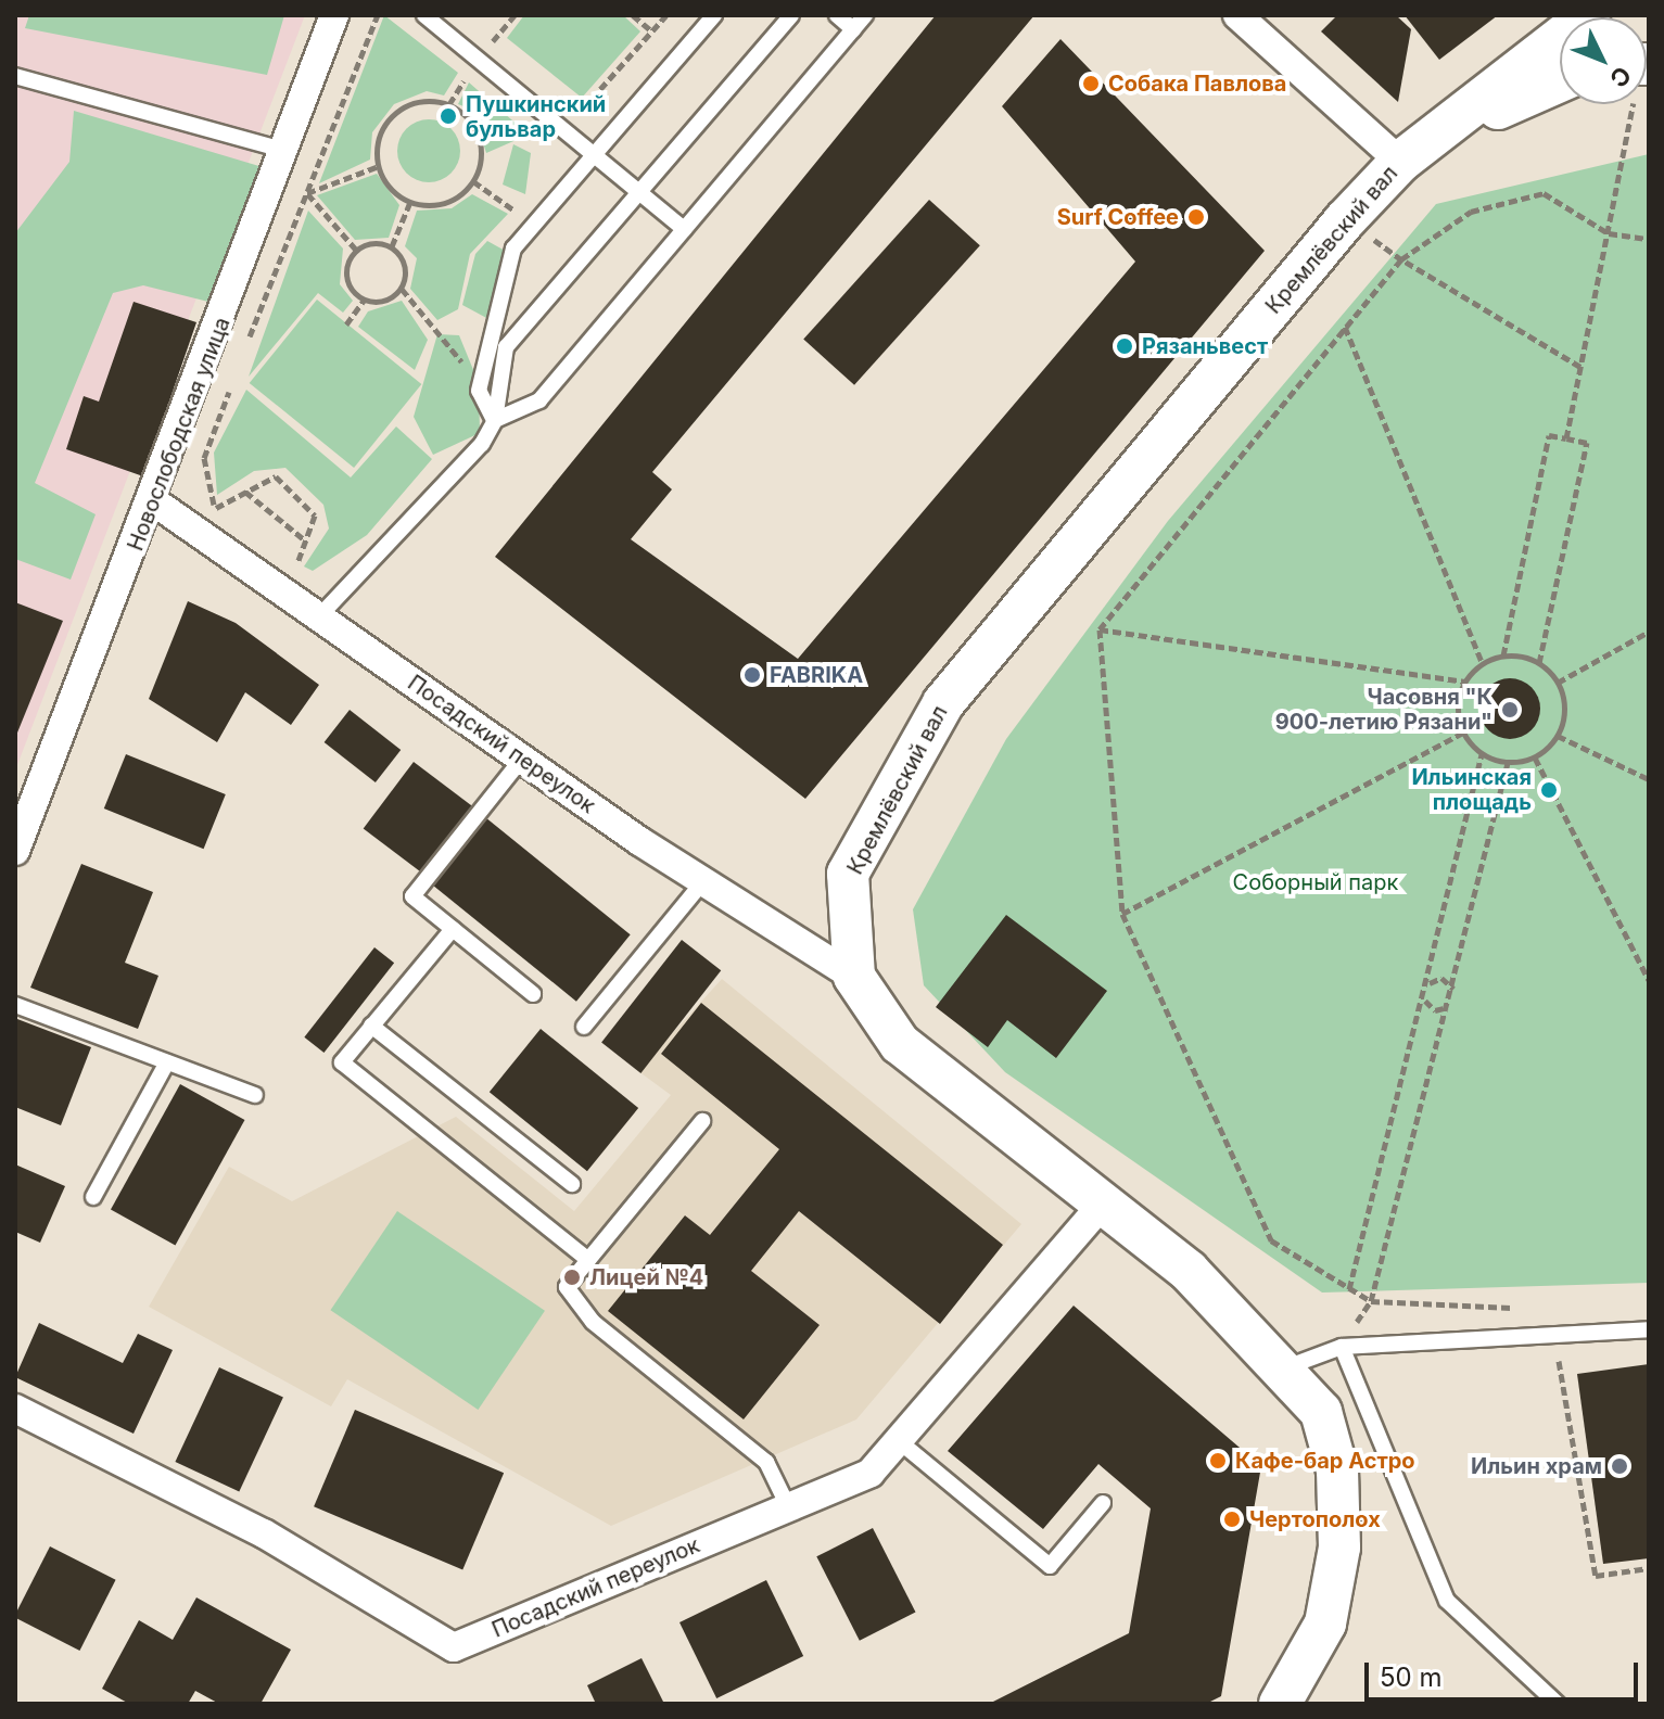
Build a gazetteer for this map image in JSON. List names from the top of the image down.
{
  "streets": {
    "main road": ["Кремлёвский вал"],
    "street": ["Новослободская улица", "Посадский переулок"]
  },
  "crossings": [
    ["Кремлёвский вал", "Посадский переулок"],
    ["Новослободская улица", "Посадский переулок"]
  ],
  "parks": ["Соборный парк"],
  "places": [
    "Собака Павлова",
    "Пушкинский бульвар",
    "Surf Coffee",
    "Рязаньвест",
    "FABRIKA",
    "Часовня \"К 900-летию Рязани\"",
    "Ильинская площадь",
    "Лицей №4",
    "Кафе-бар Астро",
    "Ильин храм",
    "Чертополох"
  ],
  "scale_bar": "50 m",
  "north": "bottom right"
}
